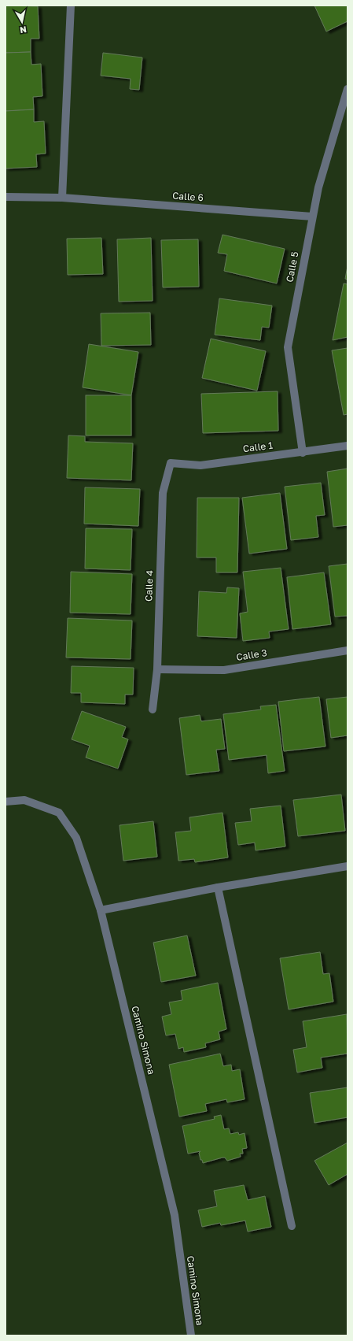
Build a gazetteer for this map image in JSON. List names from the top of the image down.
{
  "streets": {
    "street": [
      "Calle 6",
      "Calle 5",
      "Calle 1",
      "Calle 4",
      "Calle 3",
      "Camino Simona"
    ]
  },
  "crossings": [
    ["Calle 6", "Calle 5"],
    ["Calle 5", "Calle 1"],
    ["Calle 1", "Calle 4"],
    ["Calle 4", "Calle 3"]
  ],
  "north": "bottom"
}
